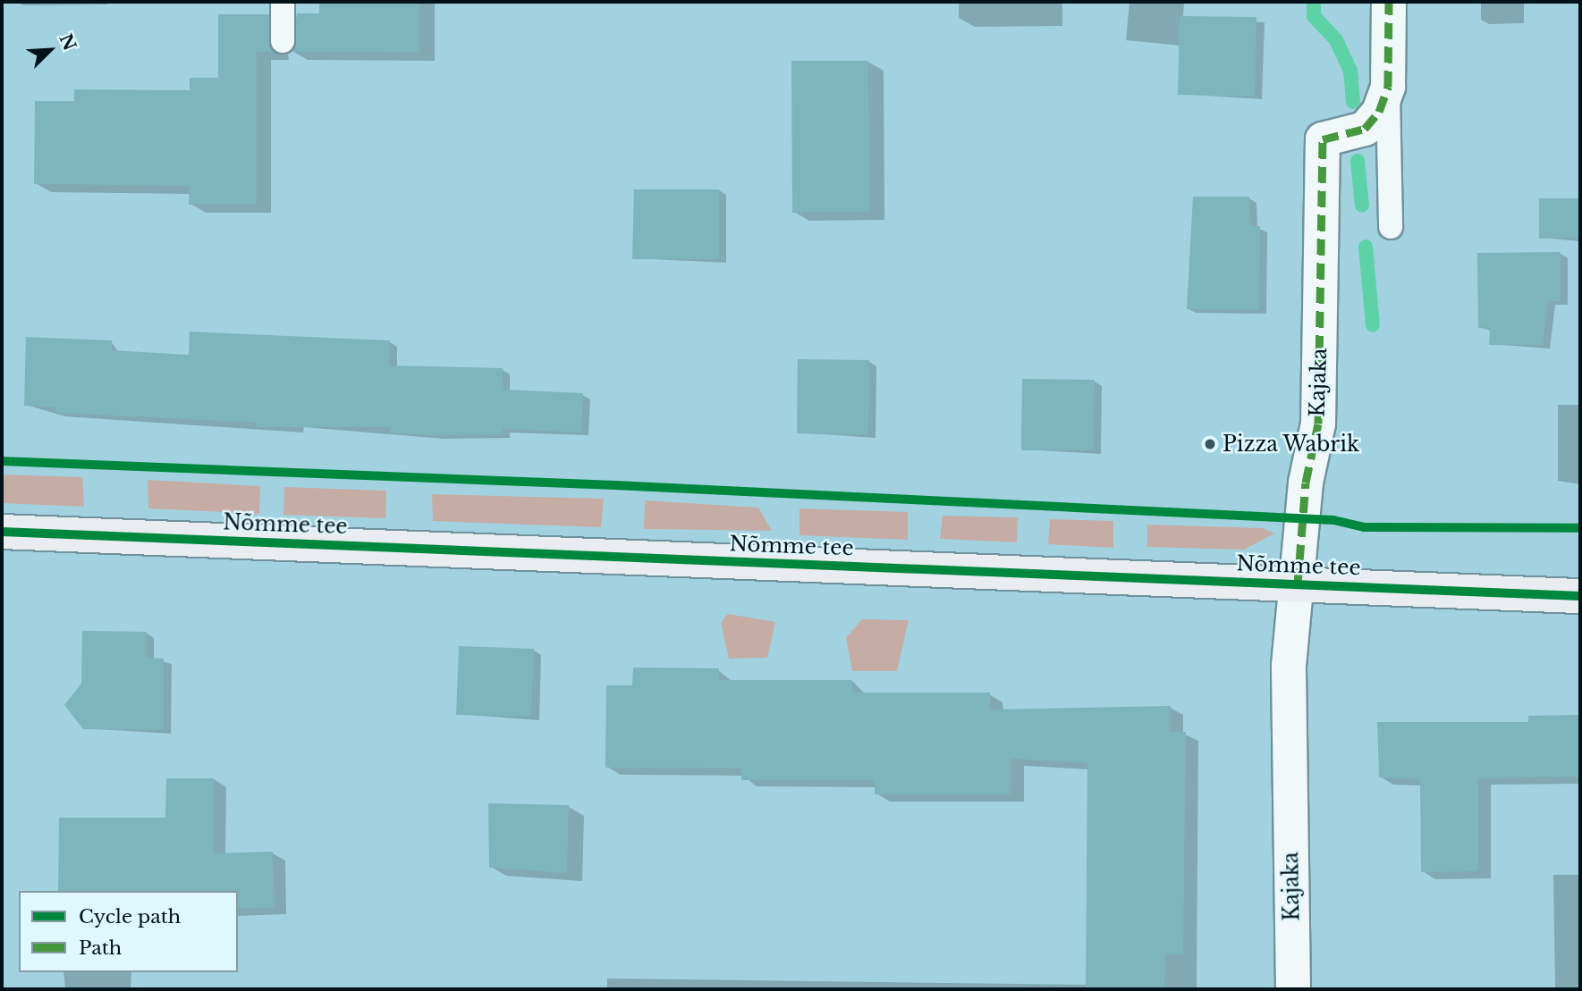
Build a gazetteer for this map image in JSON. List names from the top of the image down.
{
  "streets": {
    "street": ["Kajaka", "Nõmme tee"]
  },
  "crossings": [
    ["Kajaka", "Nõmme tee"]
  ],
  "places": ["Pizza Wabrik"],
  "legend": ["Cycle path", "Path"],
  "north": "top right"
}
